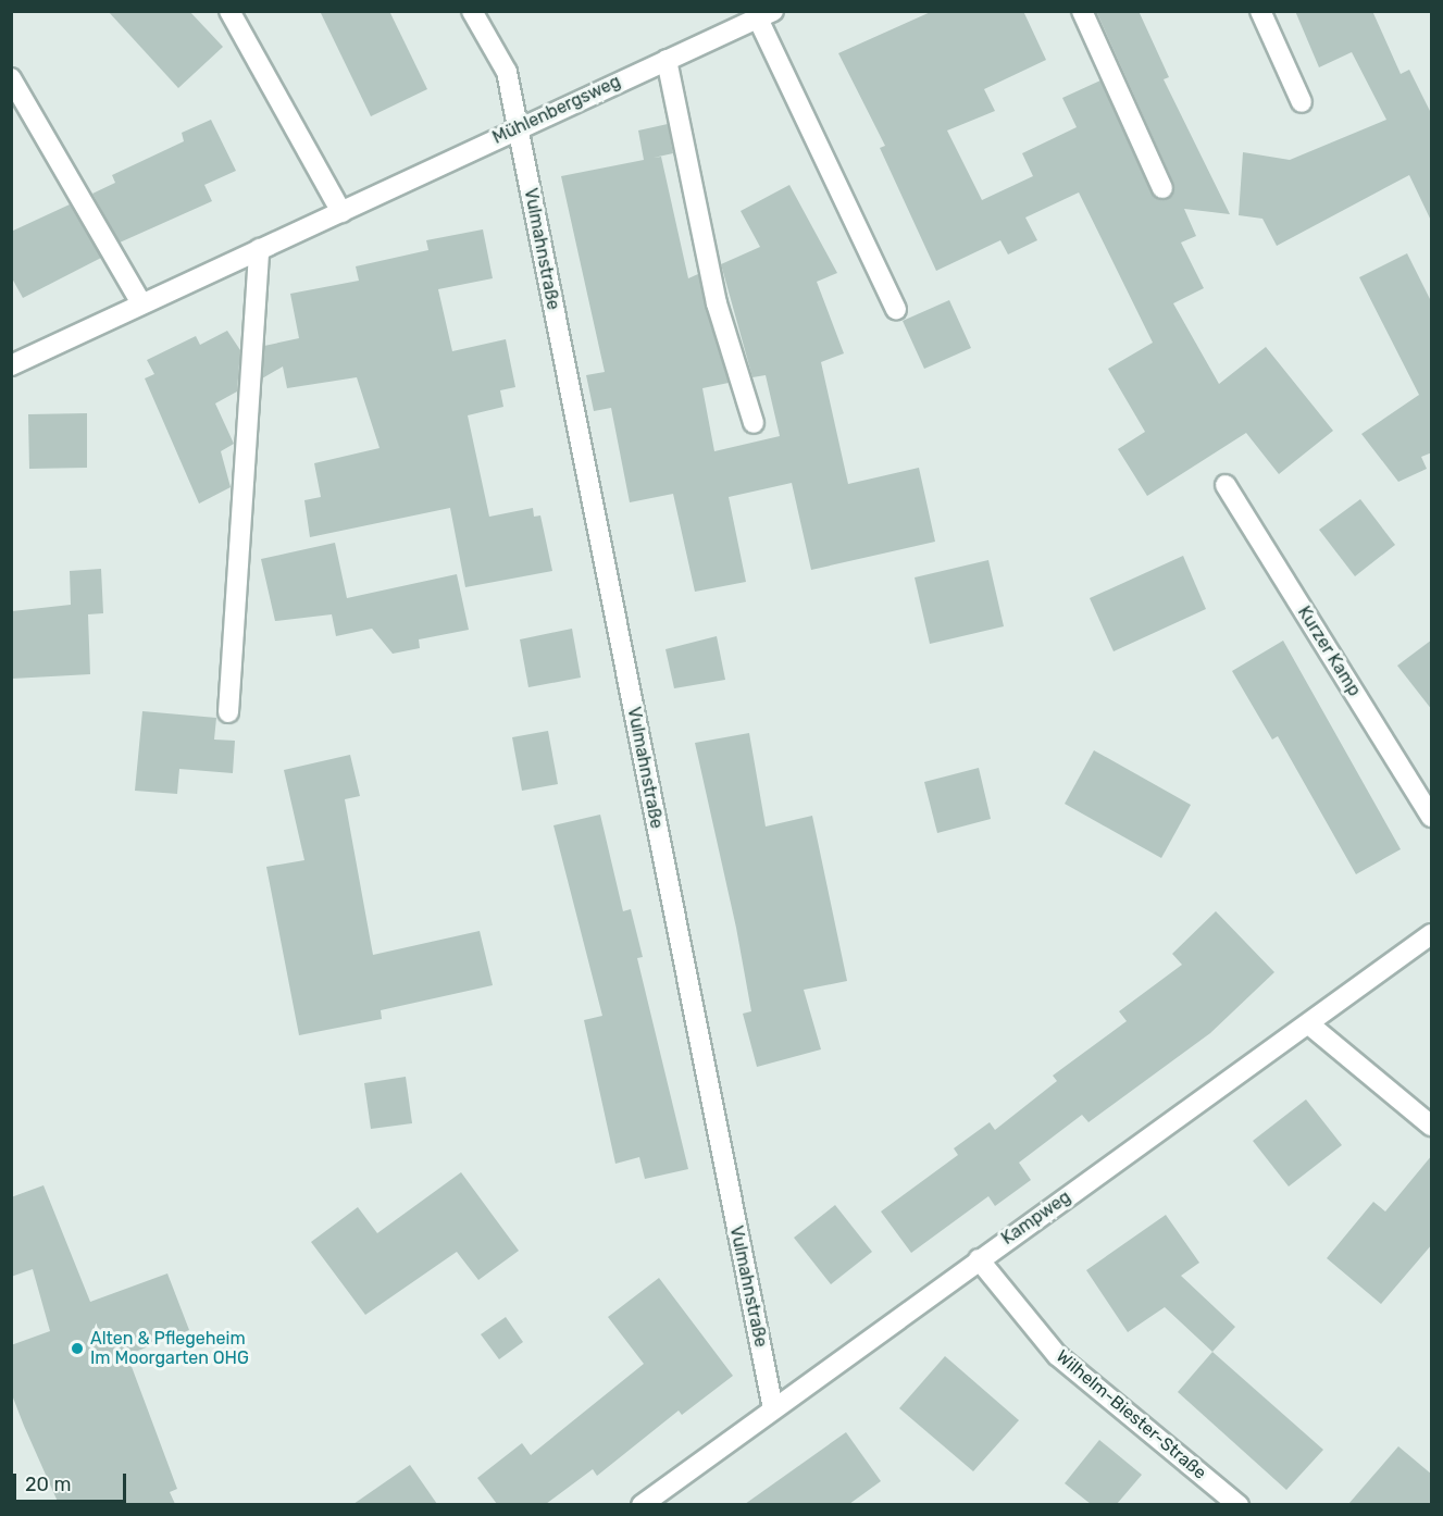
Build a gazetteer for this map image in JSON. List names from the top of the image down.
{
  "streets": {
    "street": [
      "Mühlenbergsweg",
      "Vulmahnstraße",
      "Kurzer Kamp",
      "Kampweg",
      "Wilhelm-Biester-Straße"
    ]
  },
  "crossings": [
    ["Mühlenbergsweg", "Vulmahnstraße"],
    ["Vulmahnstraße", "Kampweg"],
    ["Kampweg", "Wilhelm-Biester-Straße"]
  ],
  "places": ["Alten & Pflegeheim Im Moorgarten OHG"],
  "scale_bar": "20 m"
}
